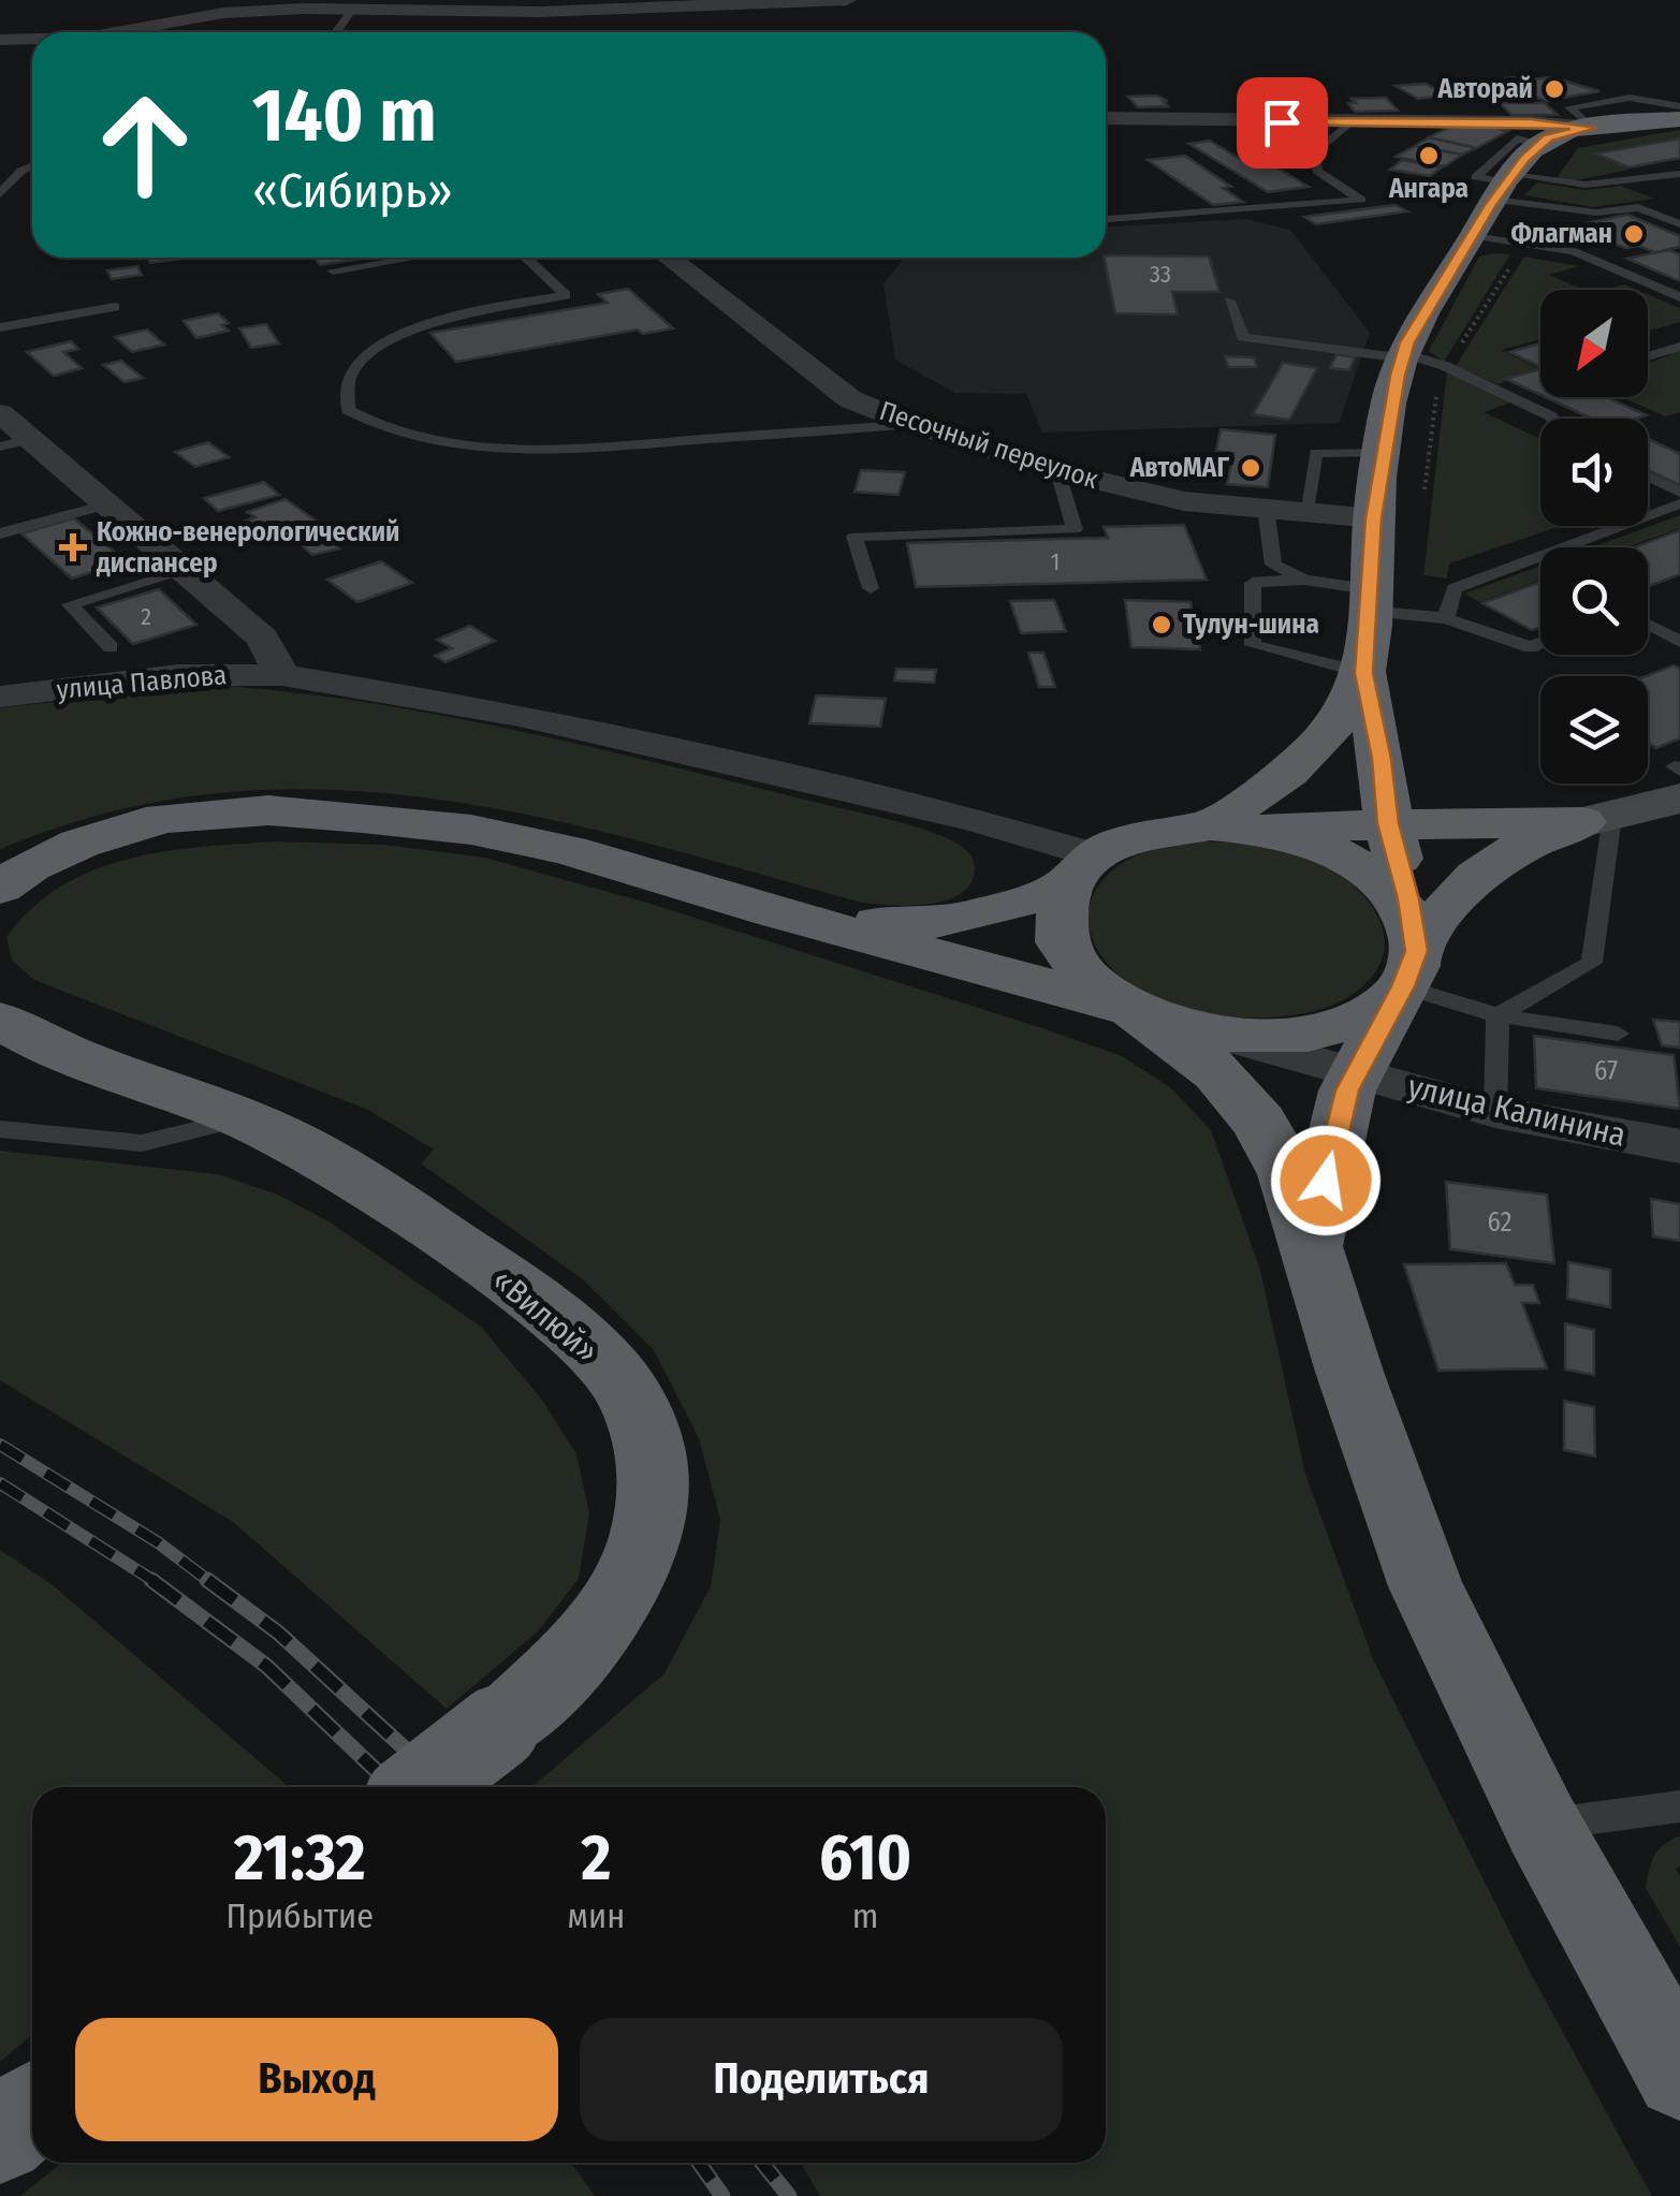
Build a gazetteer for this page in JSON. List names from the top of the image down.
{
  "streets": {
    "highway": ["«Вилюй»"],
    "street": ["Песочный переулок", "улица Павлова", "улица Калинина"]
  },
  "places": {
    "other": [
      "Авторай",
      "Ангара",
      "Флагман",
      "АвтоМАГ",
      "Тулун-шина"
    ],
    "health": ["Кожно-венерологический диспансер"]
  },
  "house_numbers": [
    "33",
    "1",
    "2",
    "67",
    "62"
  ],
  "north": "bottom left",
  "page": {
    "turn": ["140 m", "«Сибирь»"],
    "eta": [
      "21:32",
      "Прибытие",
      "2",
      "мин",
      "610",
      "m"
    ],
    "buttons": ["Выход", "Поделиться"]
  }
}
